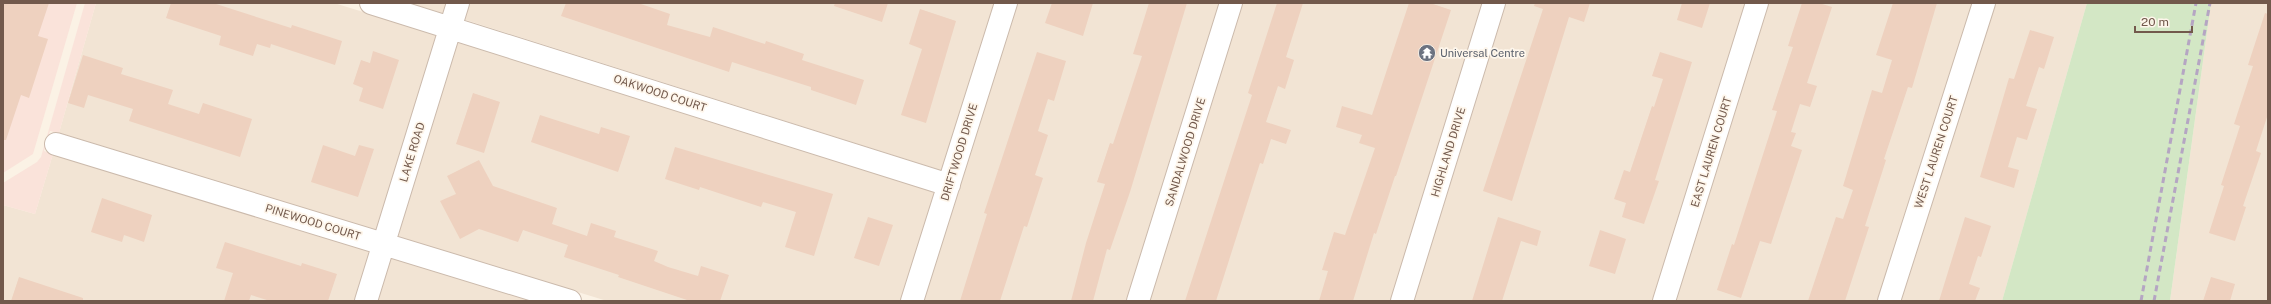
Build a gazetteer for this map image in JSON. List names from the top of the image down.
{
  "streets": {
    "street": [
      "OAKWOOD COURT",
      "LAKE ROAD",
      "DRIFTWOOD DRIVE",
      "SANDALWOOD DRIVE",
      "HIGHLAND DRIVE",
      "EAST LAUREN COURT",
      "WEST LAUREN COURT",
      "PINEWOOD COURT"
    ]
  },
  "crossings": [
    ["OAKWOOD COURT", "LAKE ROAD"],
    ["OAKWOOD COURT", "DRIFTWOOD DRIVE"],
    ["LAKE ROAD", "PINEWOOD COURT"]
  ],
  "places": {
    "temple": ["Universal Centre"]
  },
  "scale_bar": "20 m"
}
